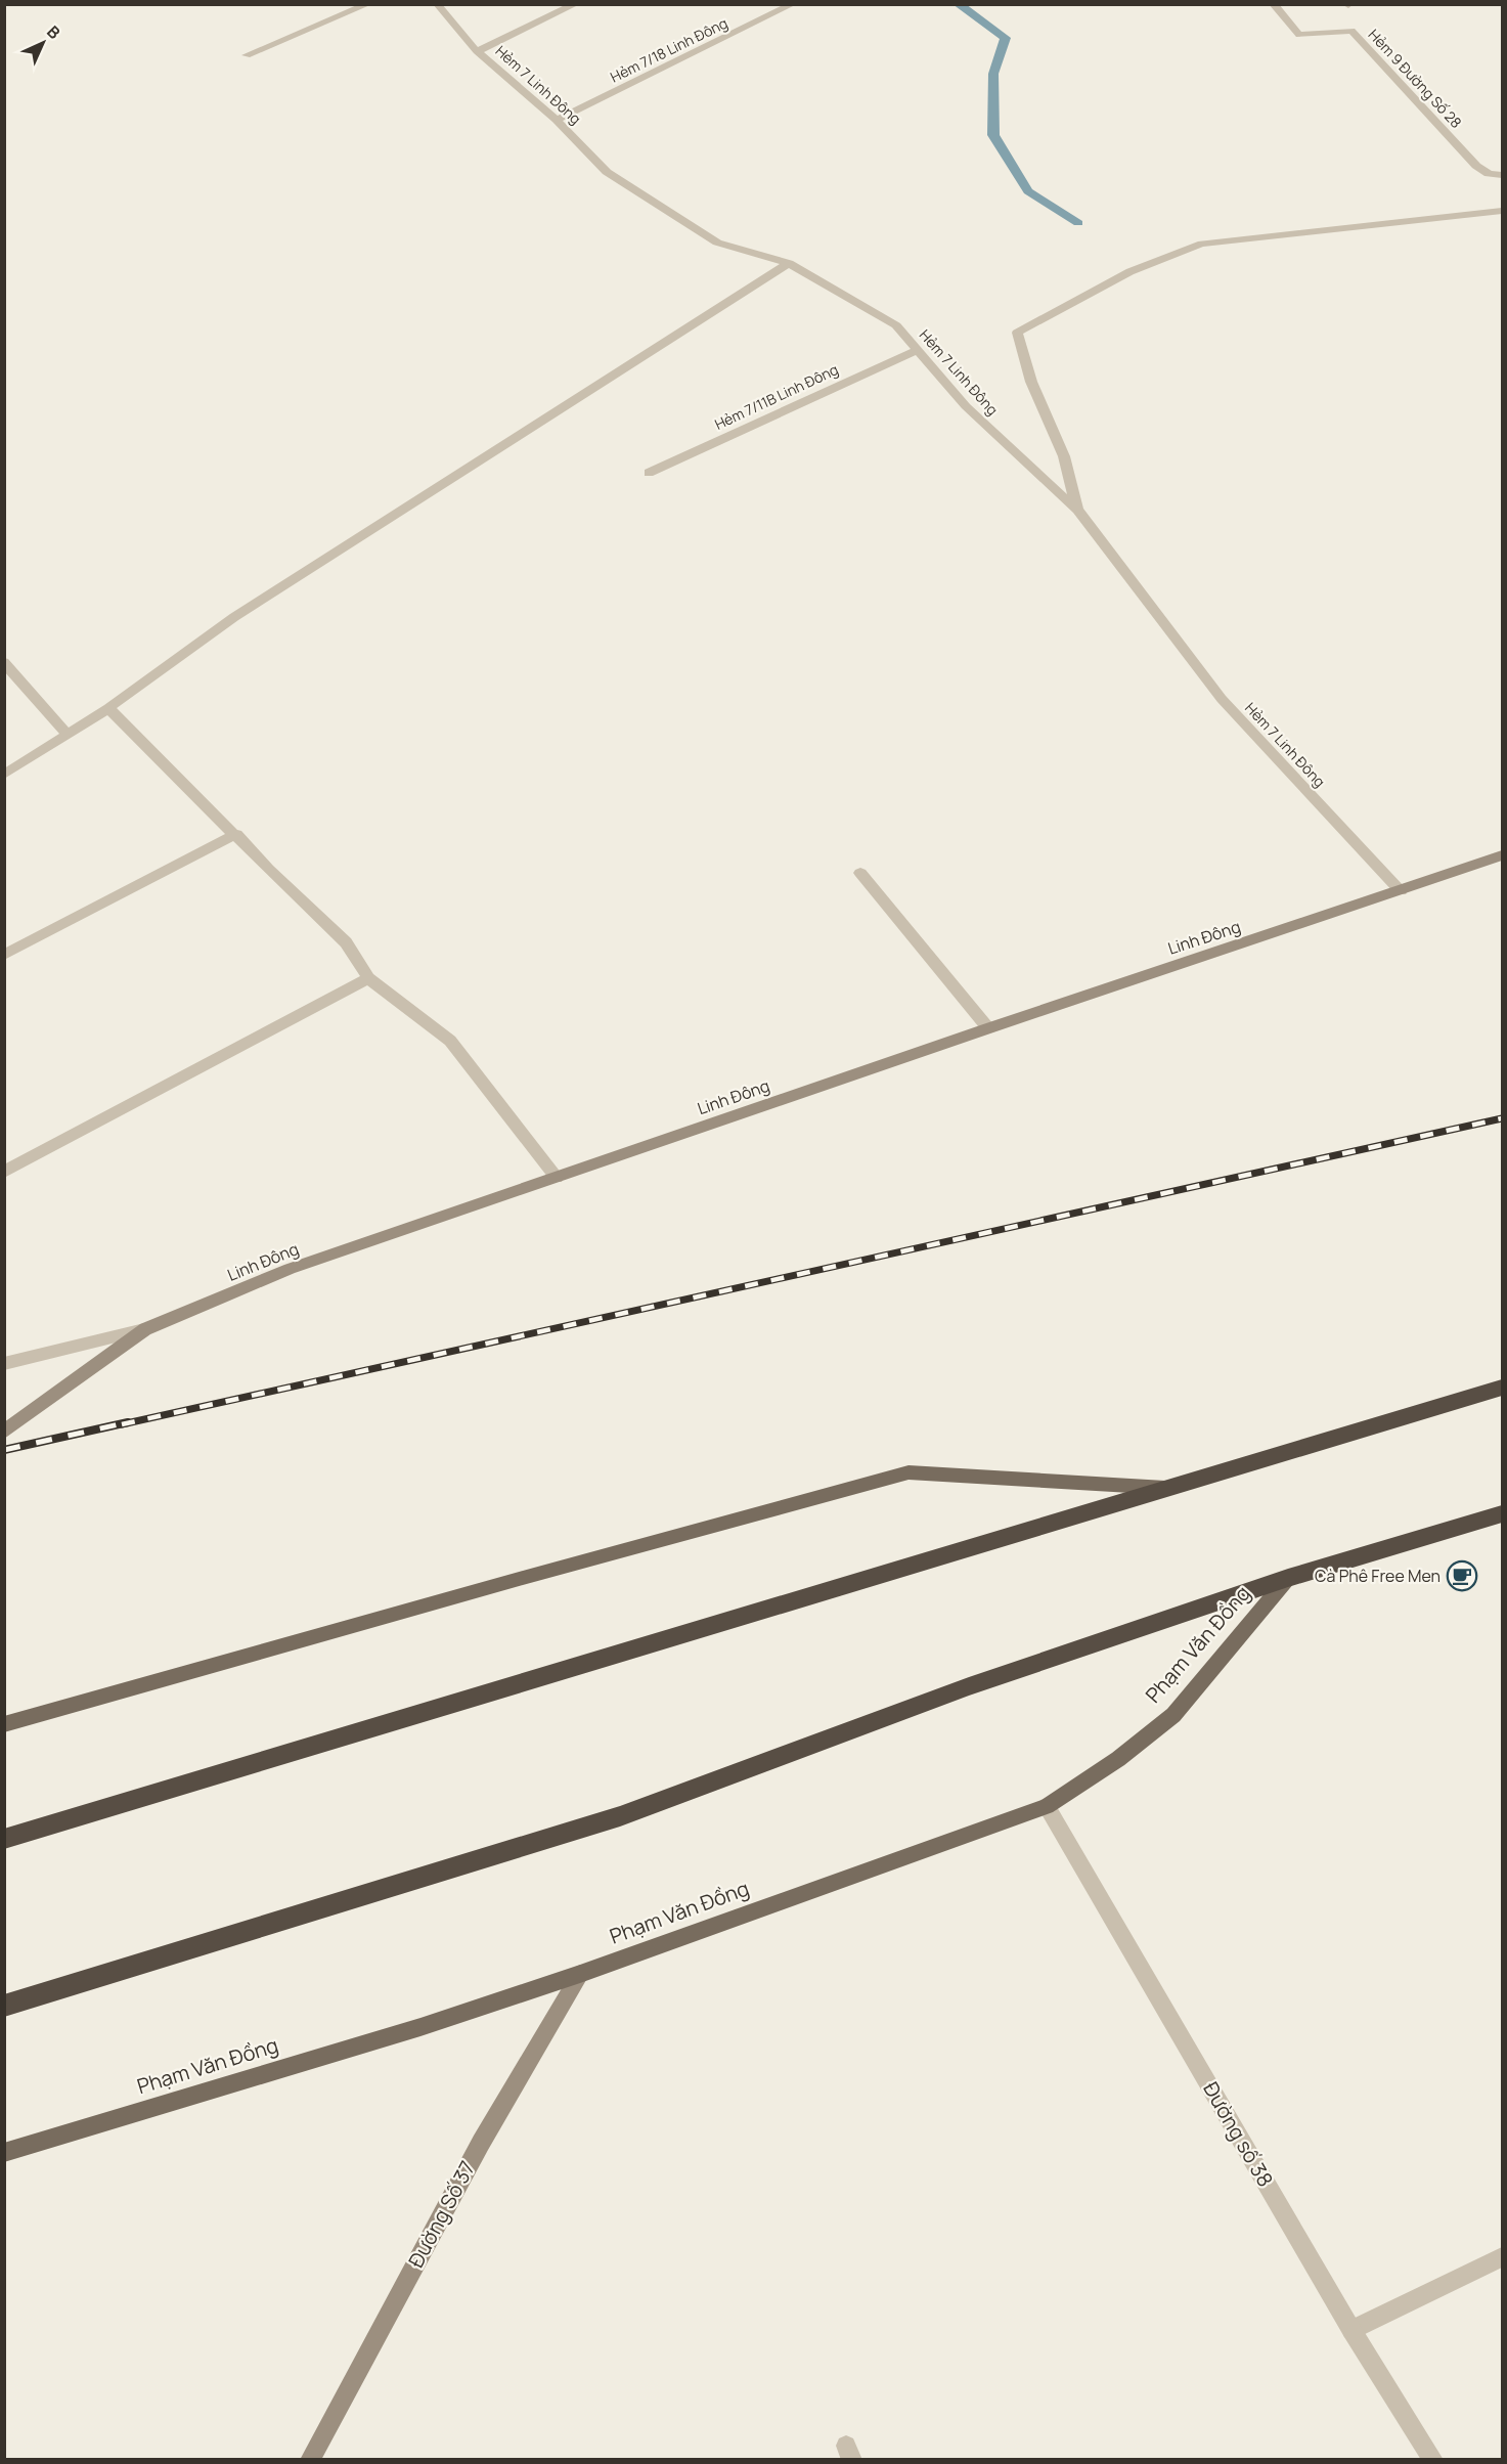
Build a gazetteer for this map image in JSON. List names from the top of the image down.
{
  "streets": {
    "highway": ["Phạm Văn Đồng"],
    "street": [
      "Hẻm 7/18 Linh Đông",
      "Hẻm 9 Đường Số 28",
      "Hẻm 7 Linh Đông",
      "Hẻm 7/11B Linh Đông",
      "Linh Đông",
      "Đường số 38",
      "Đường Số 37"
    ]
  },
  "crossings": [
    ["Hẻm 7/18 Linh Đông", "Hẻm 7 Linh Đông"],
    ["Hẻm 7 Linh Đông", "Hẻm 7/11B Linh Đông"],
    ["Hẻm 7 Linh Đông", "Linh Đông"],
    ["Phạm Văn Đồng", "Đường số 38"],
    ["Phạm Văn Đồng", "Đường Số 37"]
  ],
  "places": {
    "cafe": ["Cà Phê Free Men"]
  },
  "north": "top right"
}
